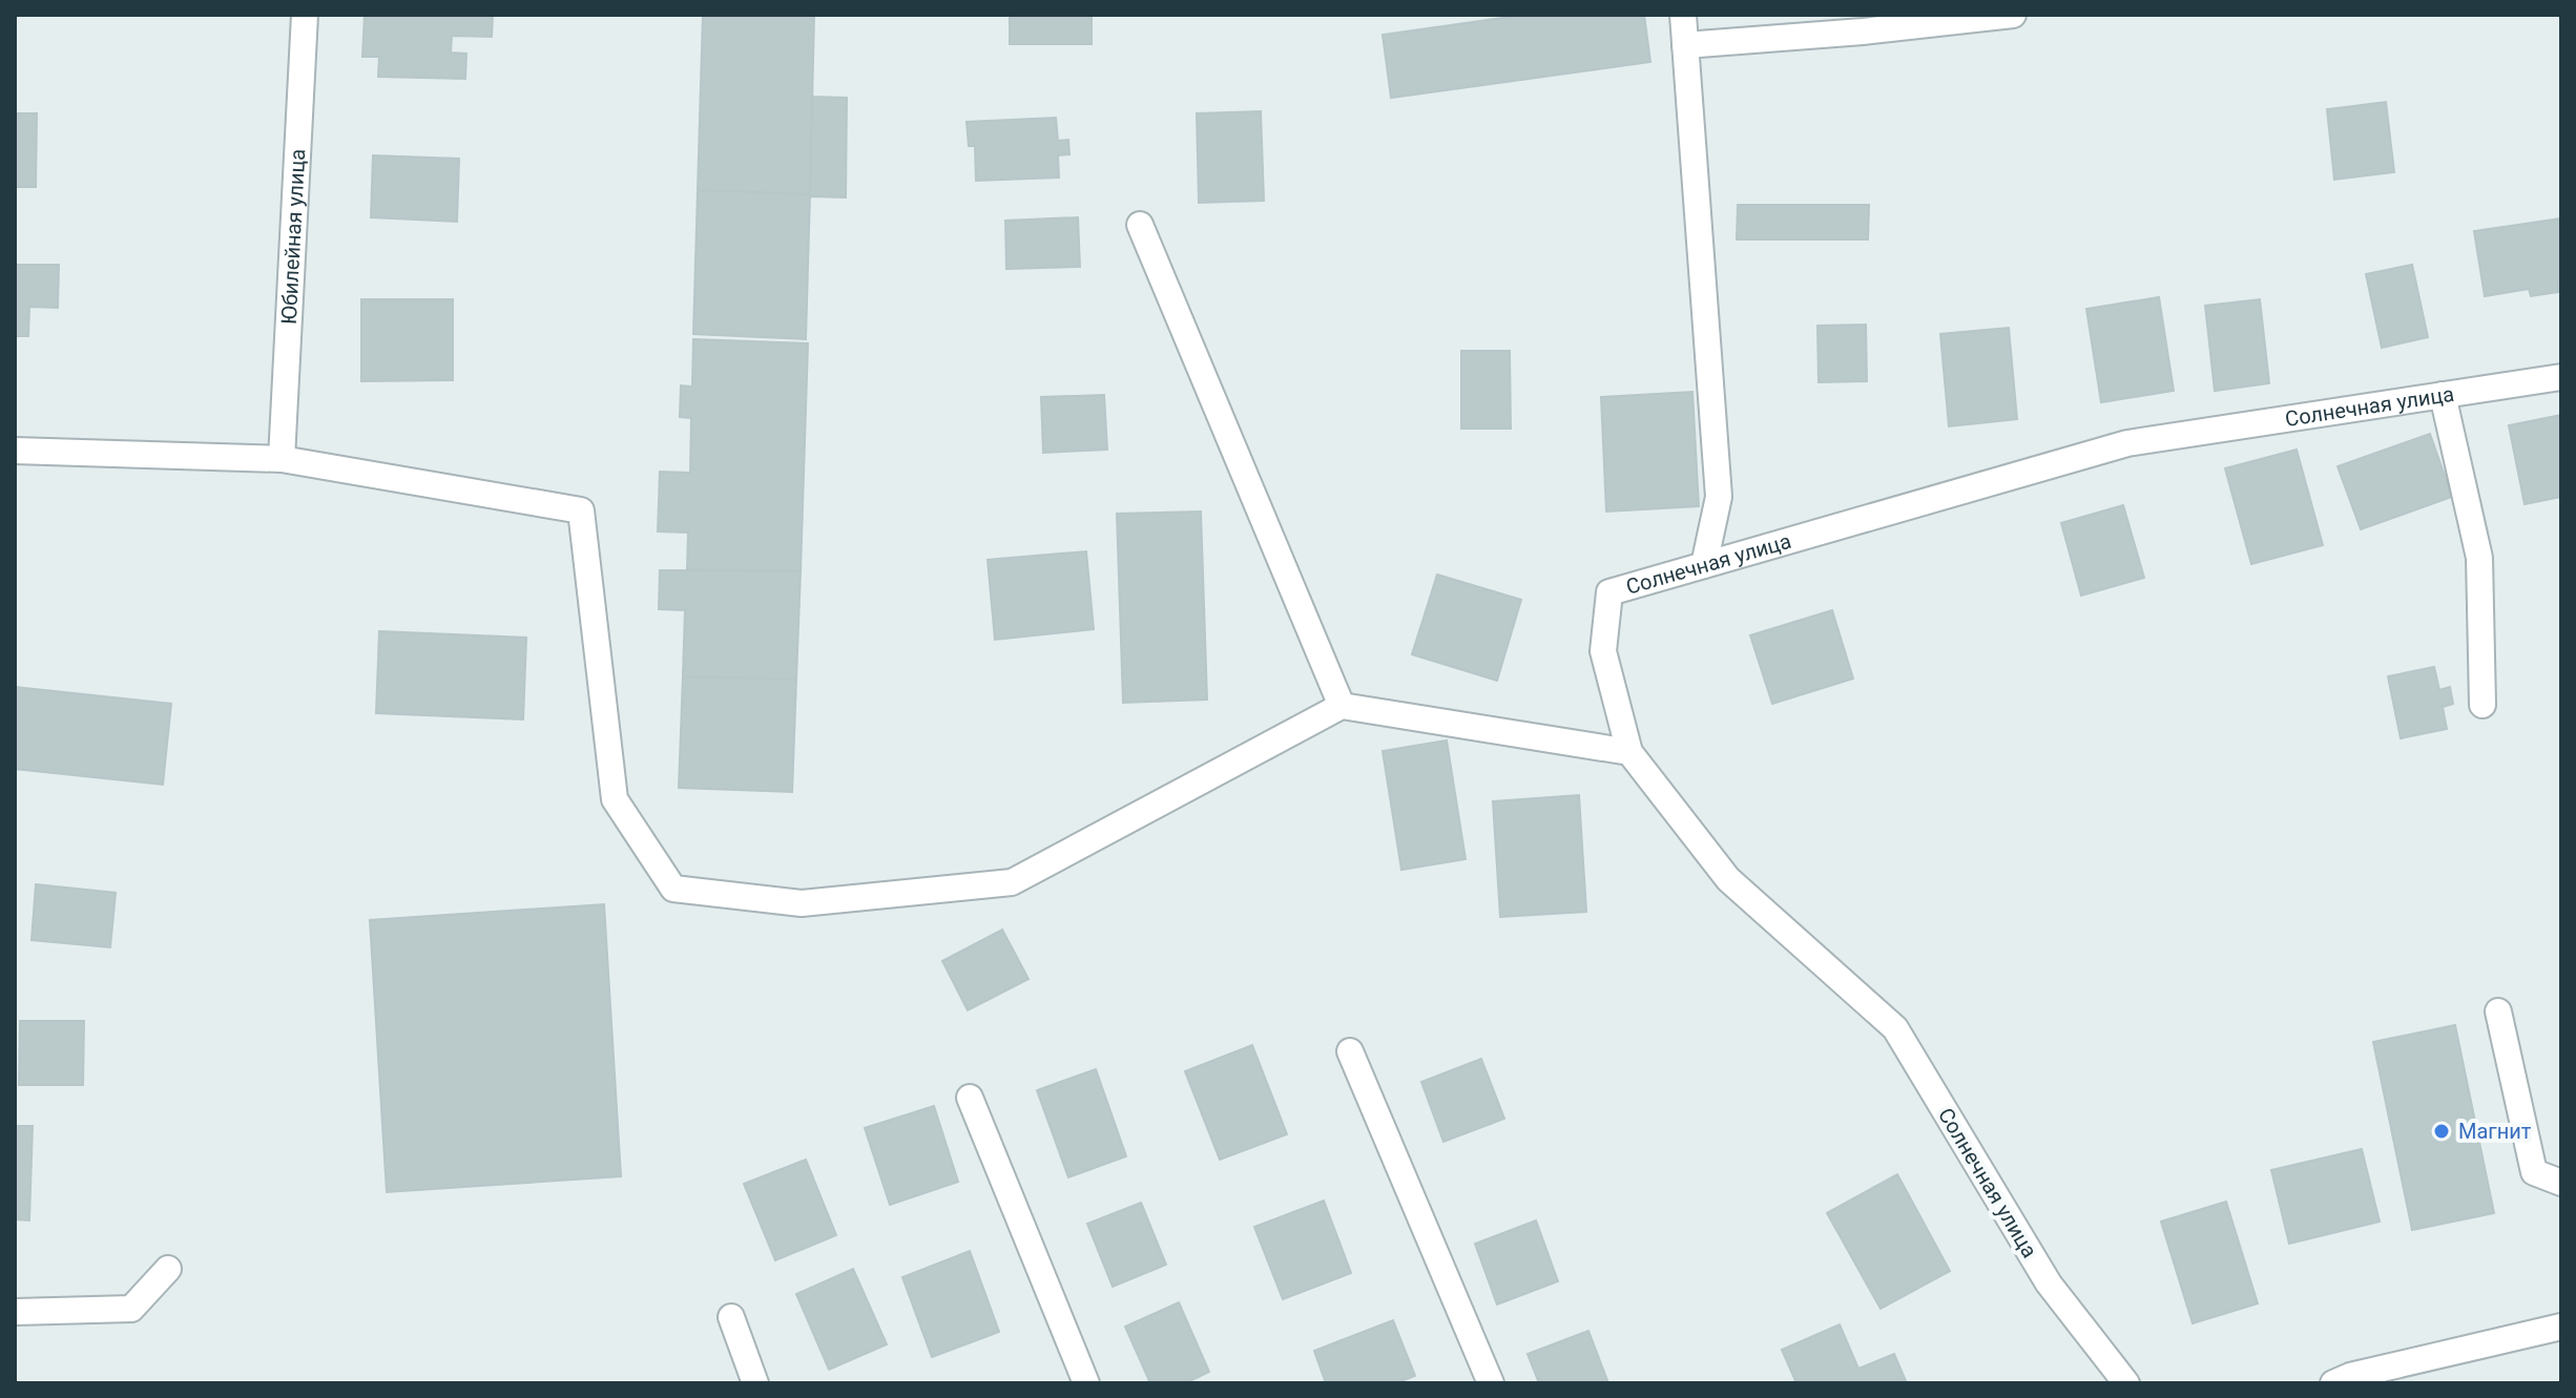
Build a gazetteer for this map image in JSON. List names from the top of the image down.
{
  "streets": {
    "street": ["Юбилейная улица", "Солнечная улица"]
  },
  "places": ["Магнит"]
}
